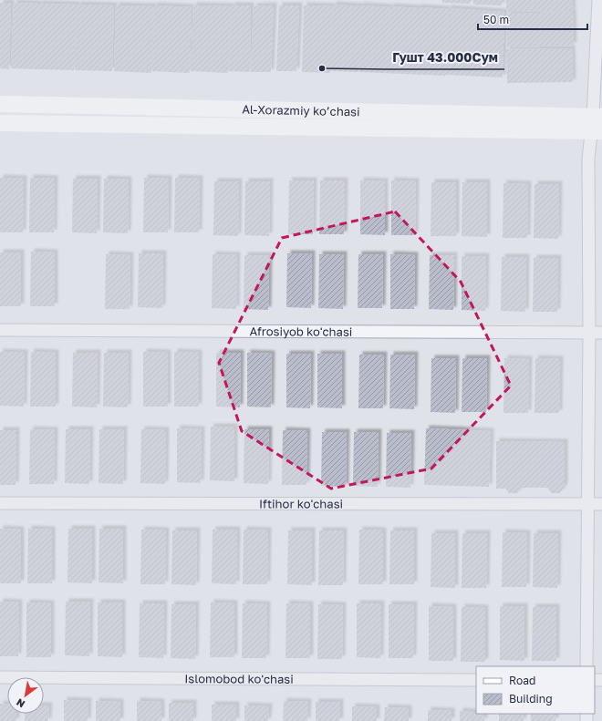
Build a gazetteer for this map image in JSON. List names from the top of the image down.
{
  "streets": {
    "main road": ["Al-Xorazmiy ko’chasi"],
    "street": ["Afrosiyob ko'chasi", "Iftihor ko'chasi", "Islomobod ko'chasi"]
  },
  "places": ["Гушт 43.000Сум"],
  "legend": ["Road", "Building"],
  "scale_bar": "50 m",
  "north": "bottom left"
}
